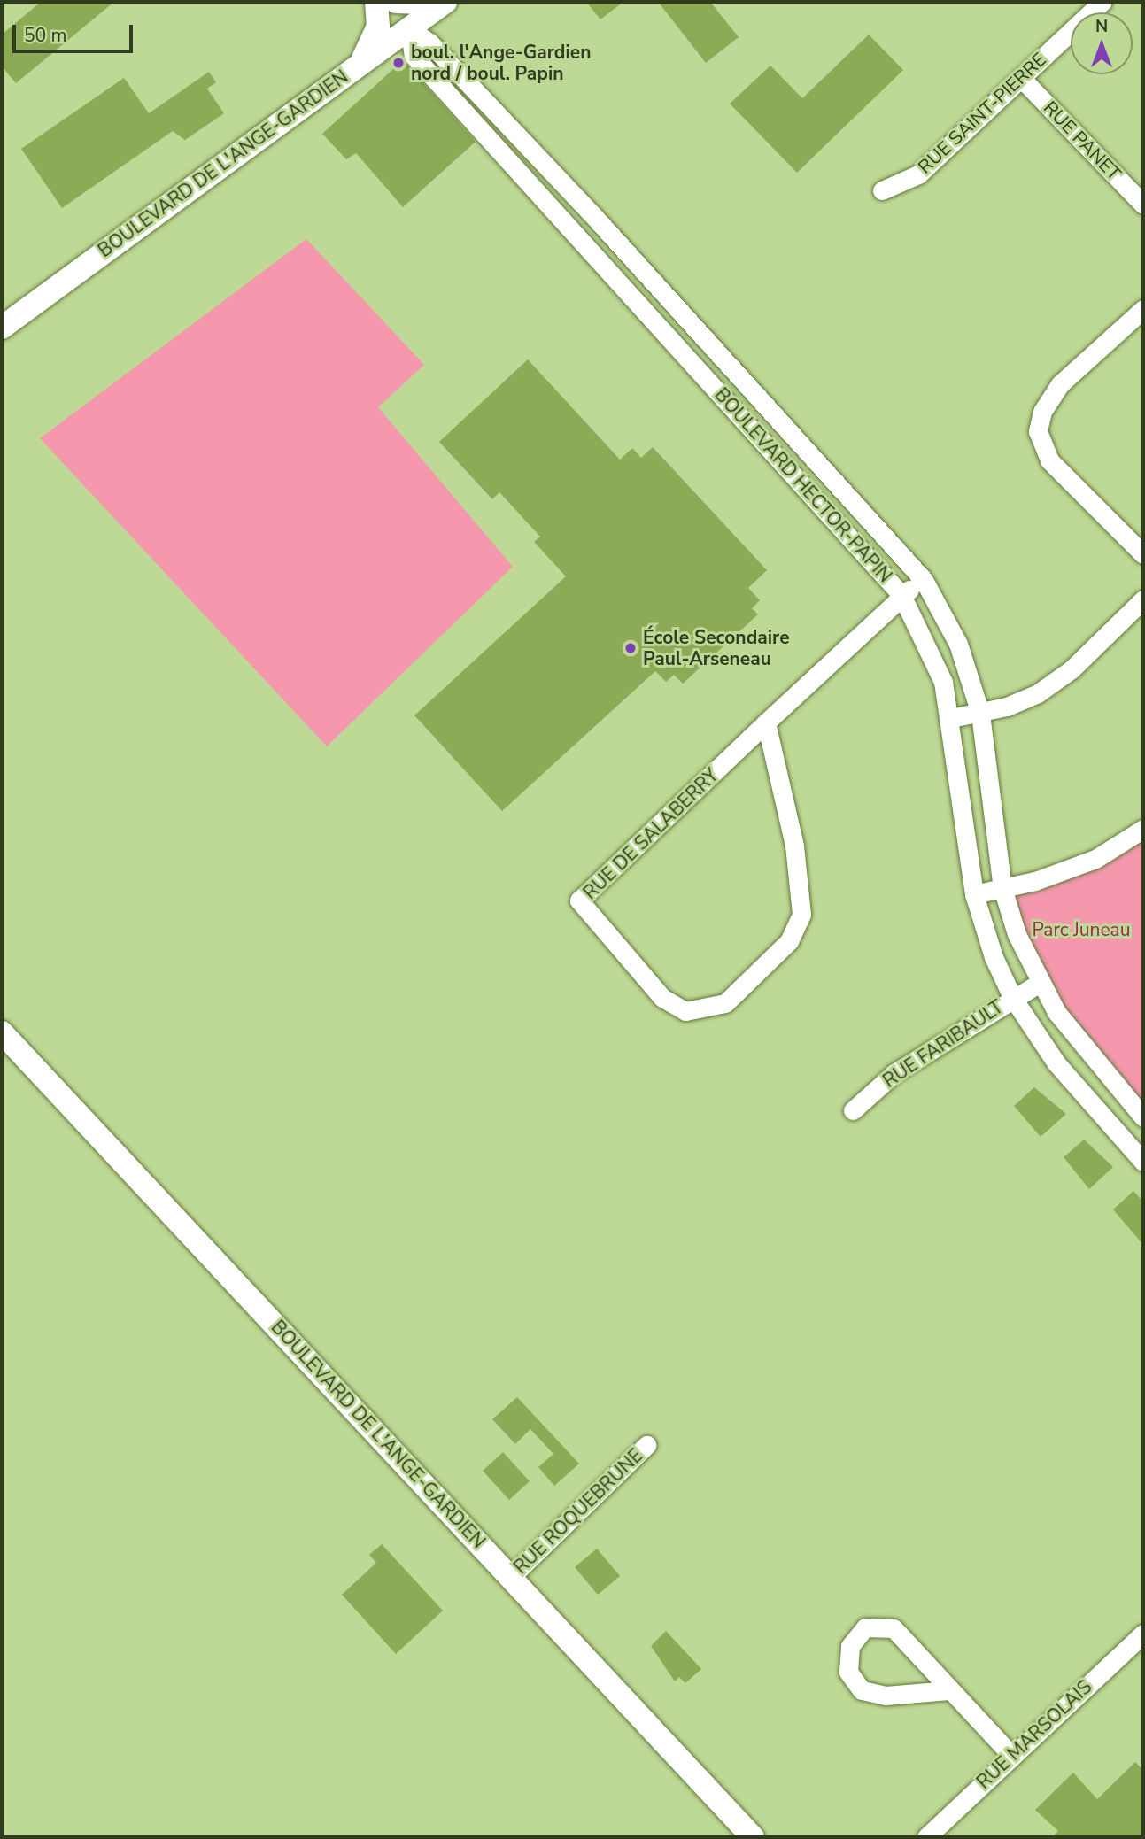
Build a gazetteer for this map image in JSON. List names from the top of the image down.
{
  "streets": {
    "main road": ["BOULEVARD DE L'ANGE-GARDIEN", "BOULEVARD HECTOR-PAPIN"],
    "street": [
      "RUE SAINT-PIERRE",
      "RUE PANET",
      "RUE DE SALABERRY",
      "RUE FARIBAULT",
      "RUE ROQUEBRUNE",
      "RUE MARSOLAIS"
    ]
  },
  "crossings": [
    ["RUE SAINT-PIERRE", "RUE PANET"],
    ["BOULEVARD DE L'ANGE-GARDIEN", "BOULEVARD HECTOR-PAPIN"],
    ["BOULEVARD DE L'ANGE-GARDIEN", "RUE ROQUEBRUNE"],
    ["BOULEVARD HECTOR-PAPIN", "RUE DE SALABERRY"],
    ["BOULEVARD HECTOR-PAPIN", "RUE FARIBAULT"]
  ],
  "parks": ["Parc Juneau"],
  "places": ["boul. l'Ange-Gardien nord / boul. Papin", "École Secondaire Paul-Arseneau"],
  "scale_bar": "50 m",
  "north": "top"
}
